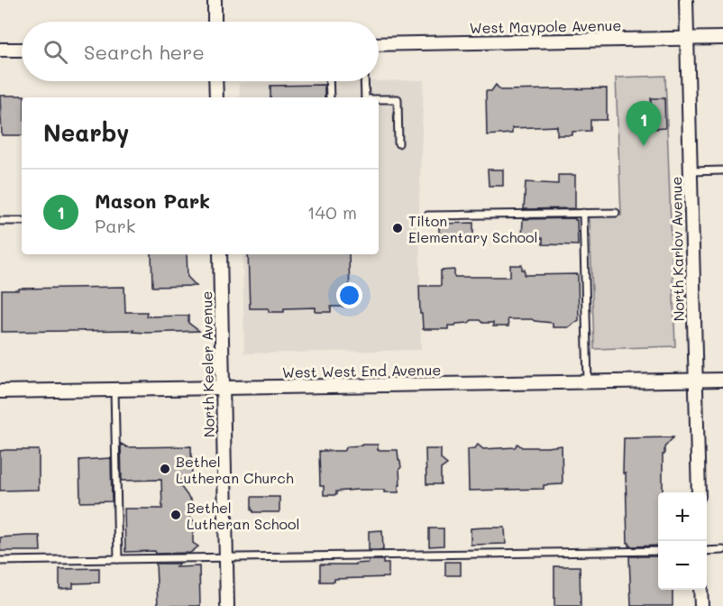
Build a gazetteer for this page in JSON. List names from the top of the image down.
{
  "streets": {
    "street": [
      "West Maypole Avenue",
      "North Karlov Avenue",
      "North Keeler Avenue",
      "West West End Avenue"
    ]
  },
  "crossings": [
    ["West Maypole Avenue", "North Karlov Avenue"],
    ["North Karlov Avenue", "West West End Avenue"],
    ["North Keeler Avenue", "West West End Avenue"]
  ],
  "places": ["Tilton Elementary School", "Bethel Lutheran Church", "Bethel Lutheran School"],
  "page": {
    "search": "Search here",
    "heading": "Nearby",
    "pins": "1",
    "list": [
      {
        "mark": "1",
        "name": "Mason Park",
        "note": "Park",
        "value": "140 m"
      }
    ],
    "map_buttons": ["+", "−"]
  }
}
